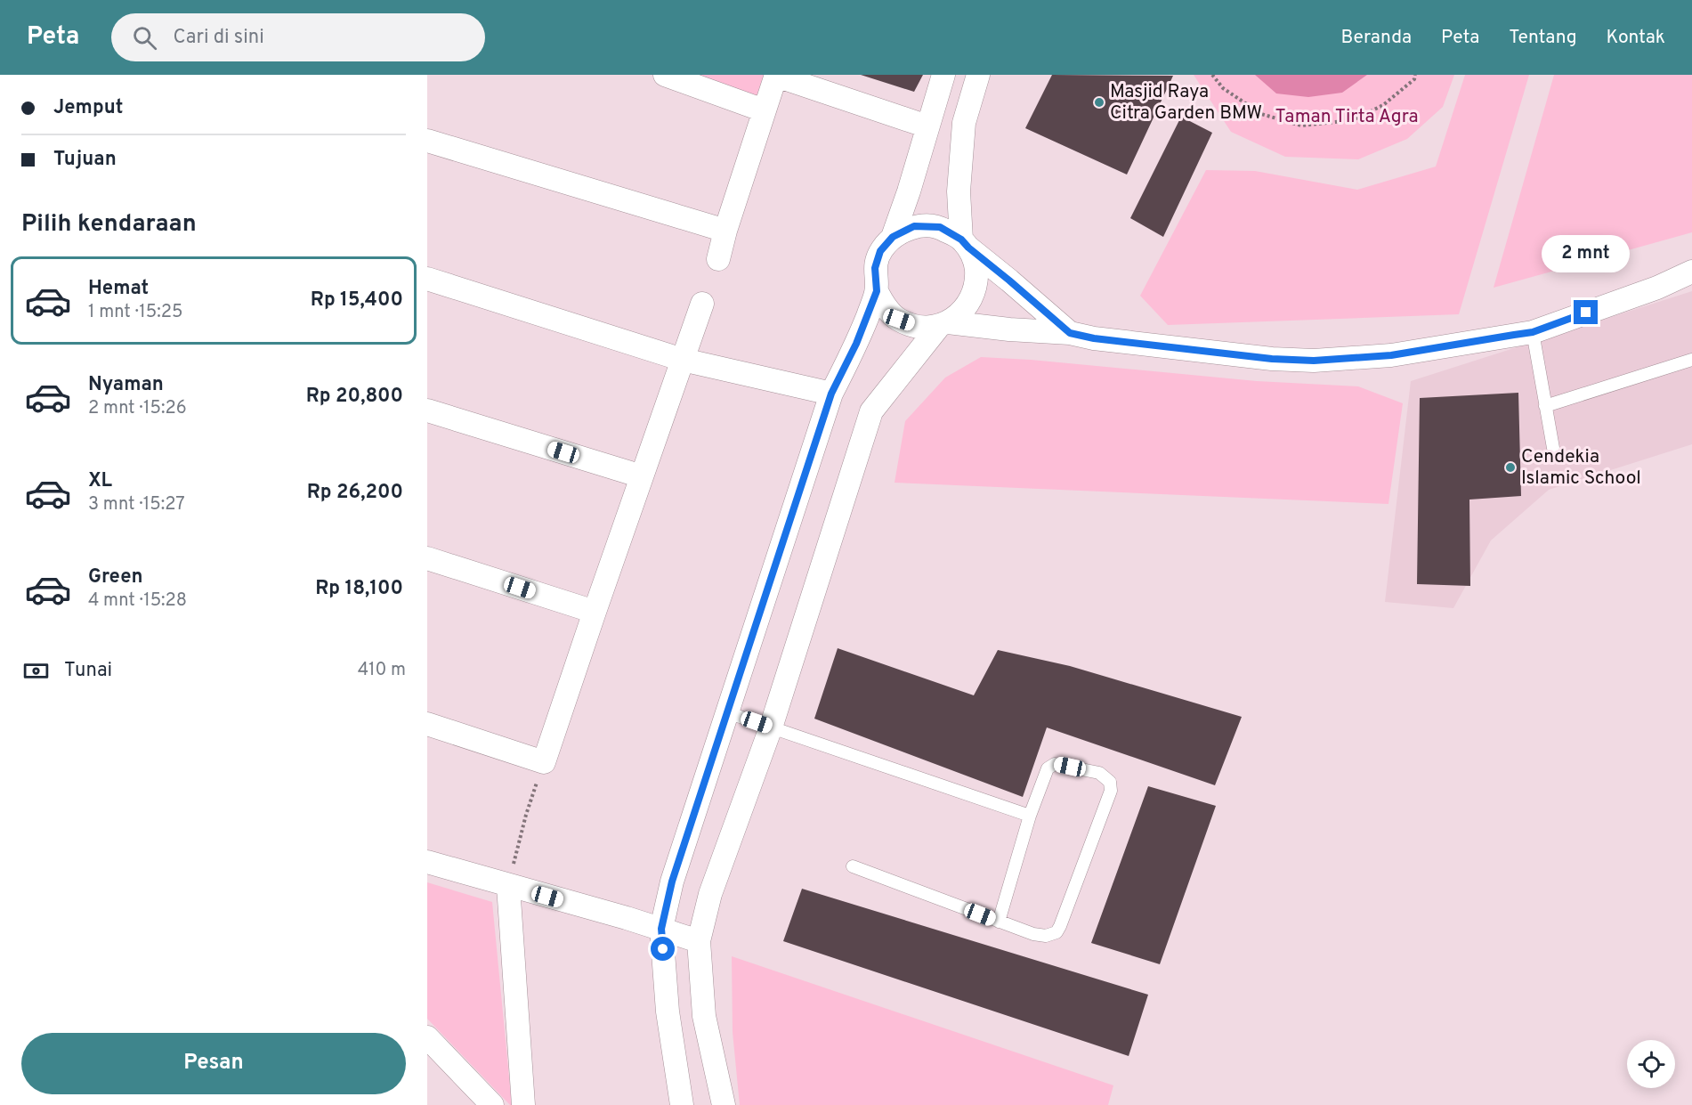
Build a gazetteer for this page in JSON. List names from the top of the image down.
{
  "parks": ["Taman Tirta Agra"],
  "places": ["Masjid Raya Citra Garden BMW", "Cendekia Islamic School"],
  "page": {
    "header": "Peta",
    "search": "Cari di sini",
    "nav": [
      "Beranda",
      "Peta",
      "Tentang",
      "Kontak"
    ],
    "banner": ["Jemput", "Tujuan"],
    "heading": "Pilih kendaraan",
    "bubble": "2 mnt",
    "list": [
      {
        "name": "Hemat",
        "note": "1 mnt · 15:25",
        "value": "Rp 15,400"
      },
      {
        "name": "Nyaman",
        "note": "2 mnt · 15:26",
        "value": "Rp 20,800"
      },
      {
        "name": "XL",
        "note": "3 mnt · 15:27",
        "value": "Rp 26,200"
      },
      {
        "name": "Green",
        "note": "4 mnt · 15:28",
        "value": "Rp 18,100"
      }
    ],
    "pay": ["Tunai", "410 m"],
    "buttons": "Pesan"
  }
}
